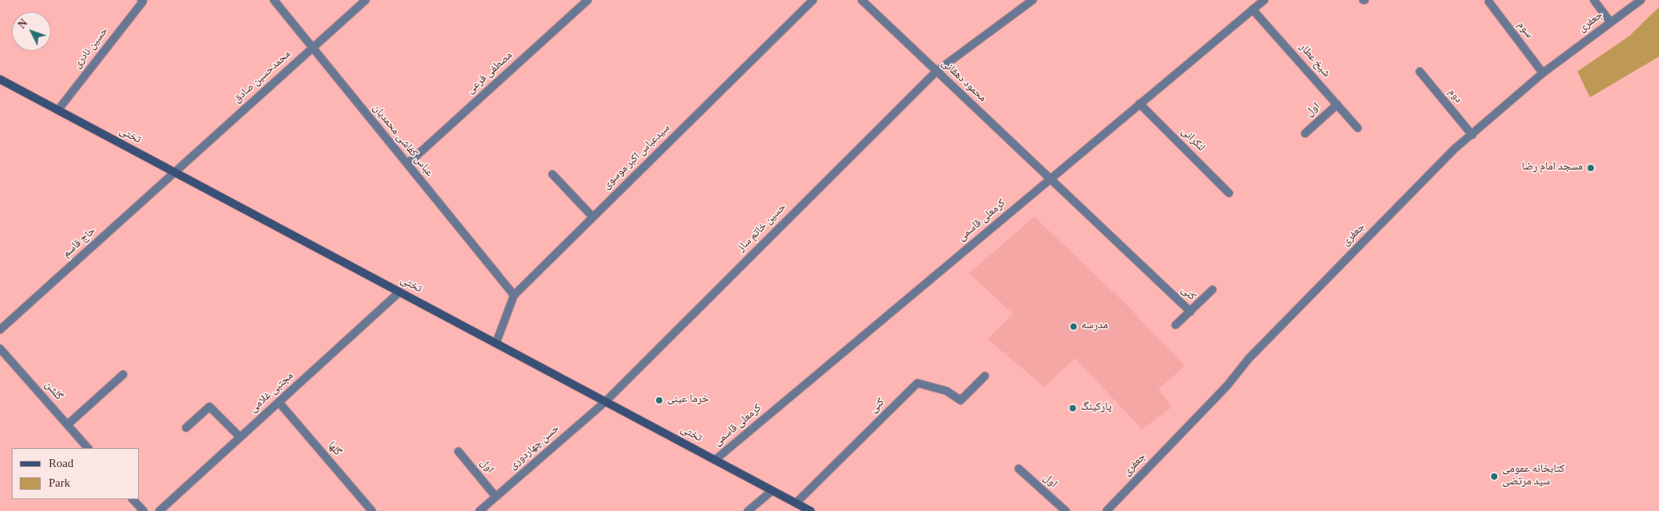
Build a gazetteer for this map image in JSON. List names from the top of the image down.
{
  "streets": {
    "main road": ["تختی"],
    "street": [
      "جعفری",
      "سوم",
      "حسین نادری",
      "شیخ عطار",
      "مصطفی فرعی",
      "محمدحسین صادق",
      "محمود دهقانی",
      "دوم",
      "اول",
      "لنکرانی",
      "عباس کفاشی محمدیان",
      "سیدعباس اکبر موسوی",
      "کرمعلی قاسمی",
      "حسین خاتم ساز",
      "حاج قاسم",
      "کنی",
      "گلشن",
      "مجتبی غلامی",
      "حسن چهاردوری",
      "گلها"
    ]
  },
  "crossings": [
    ["جعفری", "سوم"],
    ["جعفری", "دوم"],
    ["حسین نادری", "تختی"],
    ["شیخ عطار", "اول"],
    ["شیخ عطار", "کرمعلی قاسمی"],
    ["مصطفی فرعی", "عباس کفاشی محمدیان"],
    ["محمدحسین صادق", "تختی"],
    ["محمدحسین صادق", "عباس کفاشی محمدیان"],
    ["محمدحسین صادق", "حاج قاسم"],
    ["محمود دهقانی", "کرمعلی قاسمی"],
    ["محمود دهقانی", "حسین خاتم ساز"],
    ["محمود دهقانی", "کنی"],
    ["اول", "حسن چهاردوری"],
    ["تختی", "سیدعباس اکبر موسوی"],
    ["تختی", "کرمعلی قاسمی"],
    ["تختی", "حسین خاتم ساز"],
    ["تختی", "حاج قاسم"],
    ["تختی", "کنی"],
    ["تختی", "مجتبی غلامی"],
    ["تختی", "حسن چهاردوری"],
    ["لنکرانی", "کرمعلی قاسمی"],
    ["عباس کفاشی محمدیان", "سیدعباس اکبر موسوی"],
    ["کرمعلی قاسمی", "کنی"],
    ["حسین خاتم ساز", "حسن چهاردوری"],
    ["مجتبی غلامی", "گلها"]
  ],
  "places": [
    "مسجد امام رضا",
    "مدرسه",
    "خرما عینی",
    "پارکینگ",
    "کتابخانه عمومی سید مرتضی"
  ],
  "legend": ["Road", "Park"],
  "north": "top left"
}
